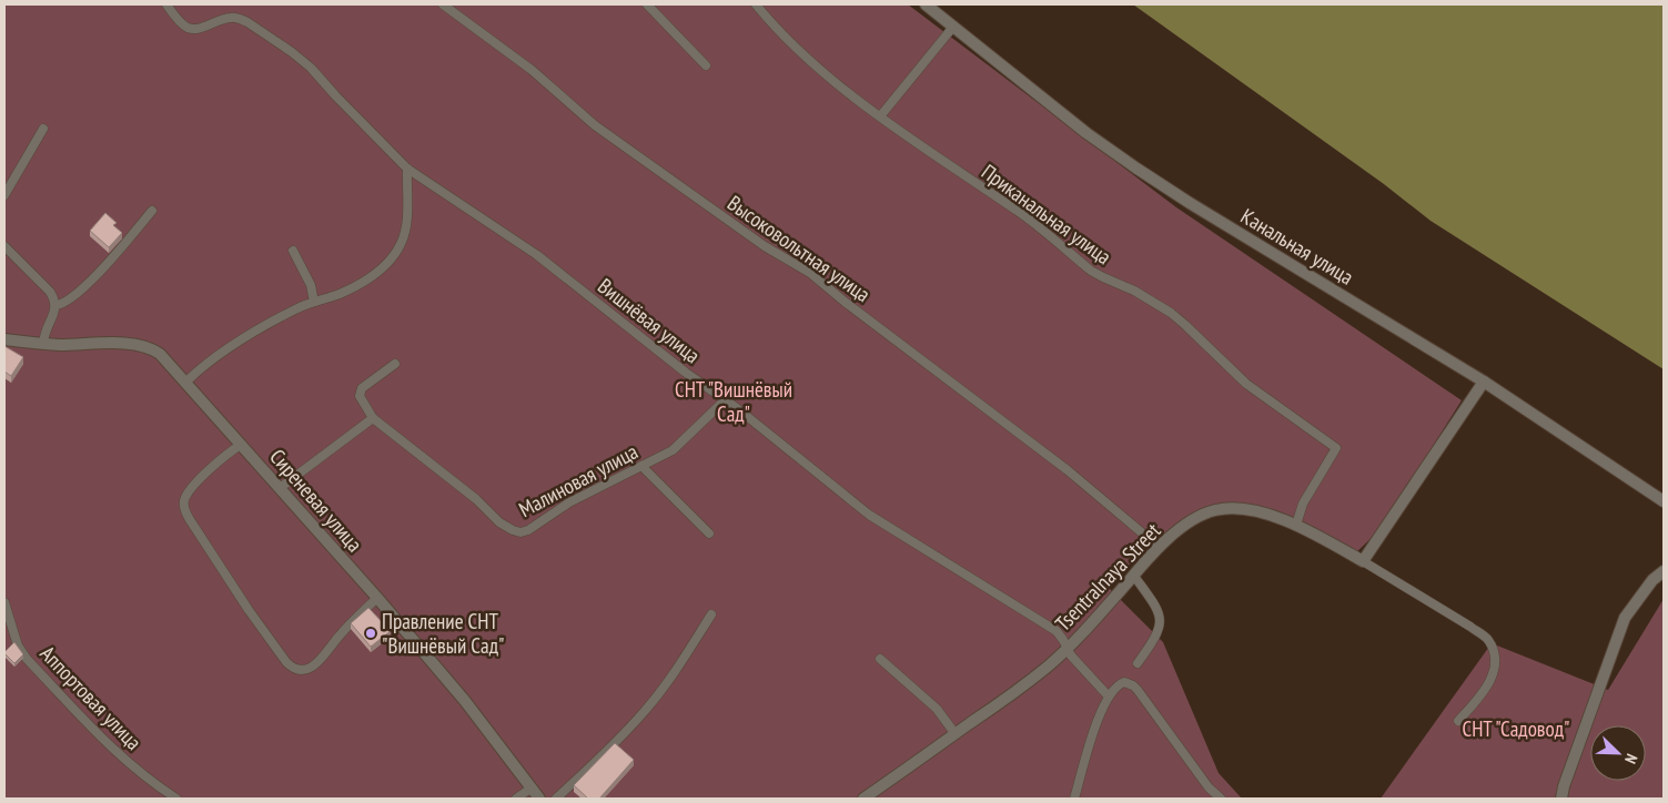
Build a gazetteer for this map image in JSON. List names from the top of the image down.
{
  "streets": {
    "street": ["Канальная улица", "Сиреневая улица", "Tsentralnaya Street"],
    "lane": [
      "Приканальная улица",
      "Высоковольтная улица",
      "Вишнёвая улица",
      "Малиновая улица",
      "Аппортовая улица"
    ]
  },
  "crossings": [
    ["Приканальная улица", "Tsentralnaya Street"],
    ["Высоковольтная улица", "Tsentralnaya Street"],
    ["Вишнёвая улица", "Малиновая улица"],
    ["Вишнёвая улица", "Tsentralnaya Street"]
  ],
  "parks": ["СНТ \"Вишнёвый Сад\"", "СНТ \"Садовод\""],
  "places": ["Правление СНТ \"Вишнёвый Сад\""],
  "north": "bottom right"
}
